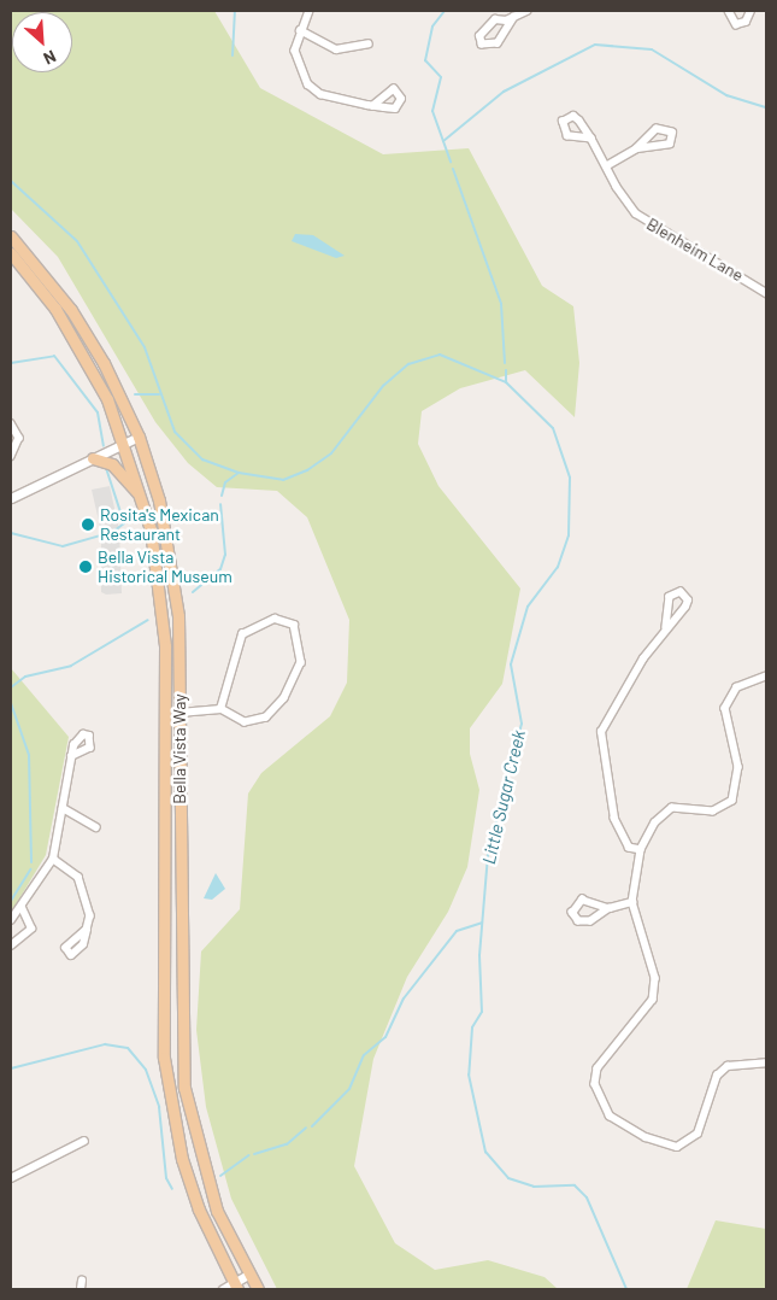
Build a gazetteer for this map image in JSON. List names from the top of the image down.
{
  "streets": {
    "main road": ["Bella Vista Way"],
    "street": ["Blenheim Lane"]
  },
  "water": ["Little Sugar Creek"],
  "places": ["Rosita's Mexican Restaurant", "Bella Vista Historical Museum"],
  "north": "bottom right"
}
